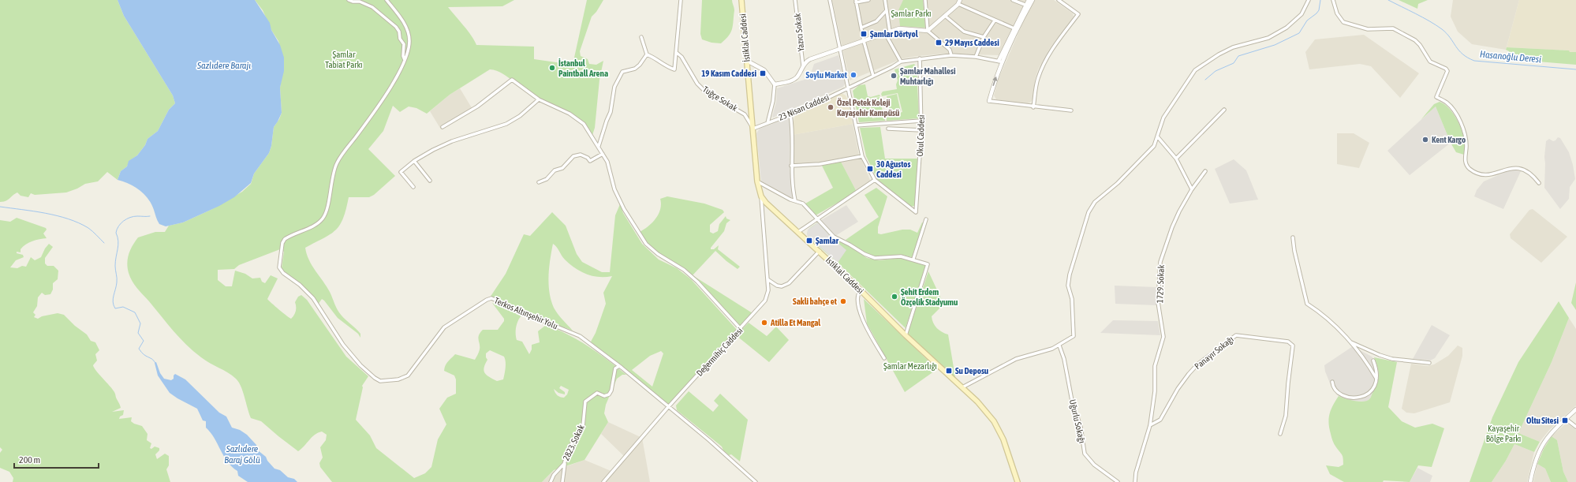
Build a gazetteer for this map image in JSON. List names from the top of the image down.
{
  "streets": {
    "main road": ["İstiklal Caddesi"],
    "street": [
      "Yazıcı Sokak",
      "Tuğçe Sokak",
      "23 Nisan Caddesi",
      "Okul Caddesi",
      "1729. Sokak",
      "Terkos Altınşehir Yolu",
      "Değermihiç Caddesi",
      "Panayır Sokağı",
      "Uğurlu Sokağı",
      "2823. Sokak"
    ]
  },
  "crossings": [
    ["İstiklal Caddesi", "Tuğçe Sokak"],
    ["İstiklal Caddesi", "23 Nisan Caddesi"],
    ["İstiklal Caddesi", "Değermihiç Caddesi"],
    ["Tuğçe Sokak", "23 Nisan Caddesi"],
    ["23 Nisan Caddesi", "Okul Caddesi"],
    ["1729. Sokak", "Panayır Sokağı"],
    ["Terkos Altınşehir Yolu", "Değermihiç Caddesi"],
    ["Terkos Altınşehir Yolu", "2823. Sokak"]
  ],
  "water": ["Hasanoğlu Deresi", "Sazlıdere Barajı", "Sazlıdere Baraj Gölü"],
  "parks": [
    "Şamlar Parkı",
    "Şamlar Tabiat Parkı",
    "Şamlar Mezarlığı",
    "Kayaşehir Bölge Parkı"
  ],
  "places": {
    "transit": [
      "Şamlar Dörtyol",
      "29 Mayıs Caddesi",
      "19 Kasım Caddesi",
      "30 Ağustos Caddesi",
      "Şamlar",
      "Su Deposu",
      "Oltu Sitesi"
    ],
    "other": [
      "İstanbul Paintball Arena",
      "Soylu Market",
      "Şamlar Mahallesi Muhtarlığı",
      "Özel Petek Koleji Kayaşehir Kampüsü",
      "Kent Kargo",
      "Şehit Erdem Özçelik Stadyumu",
      "Sakli bahçe et",
      "Atilla Et Mangal"
    ]
  },
  "scale_bar": "200 m"
}
